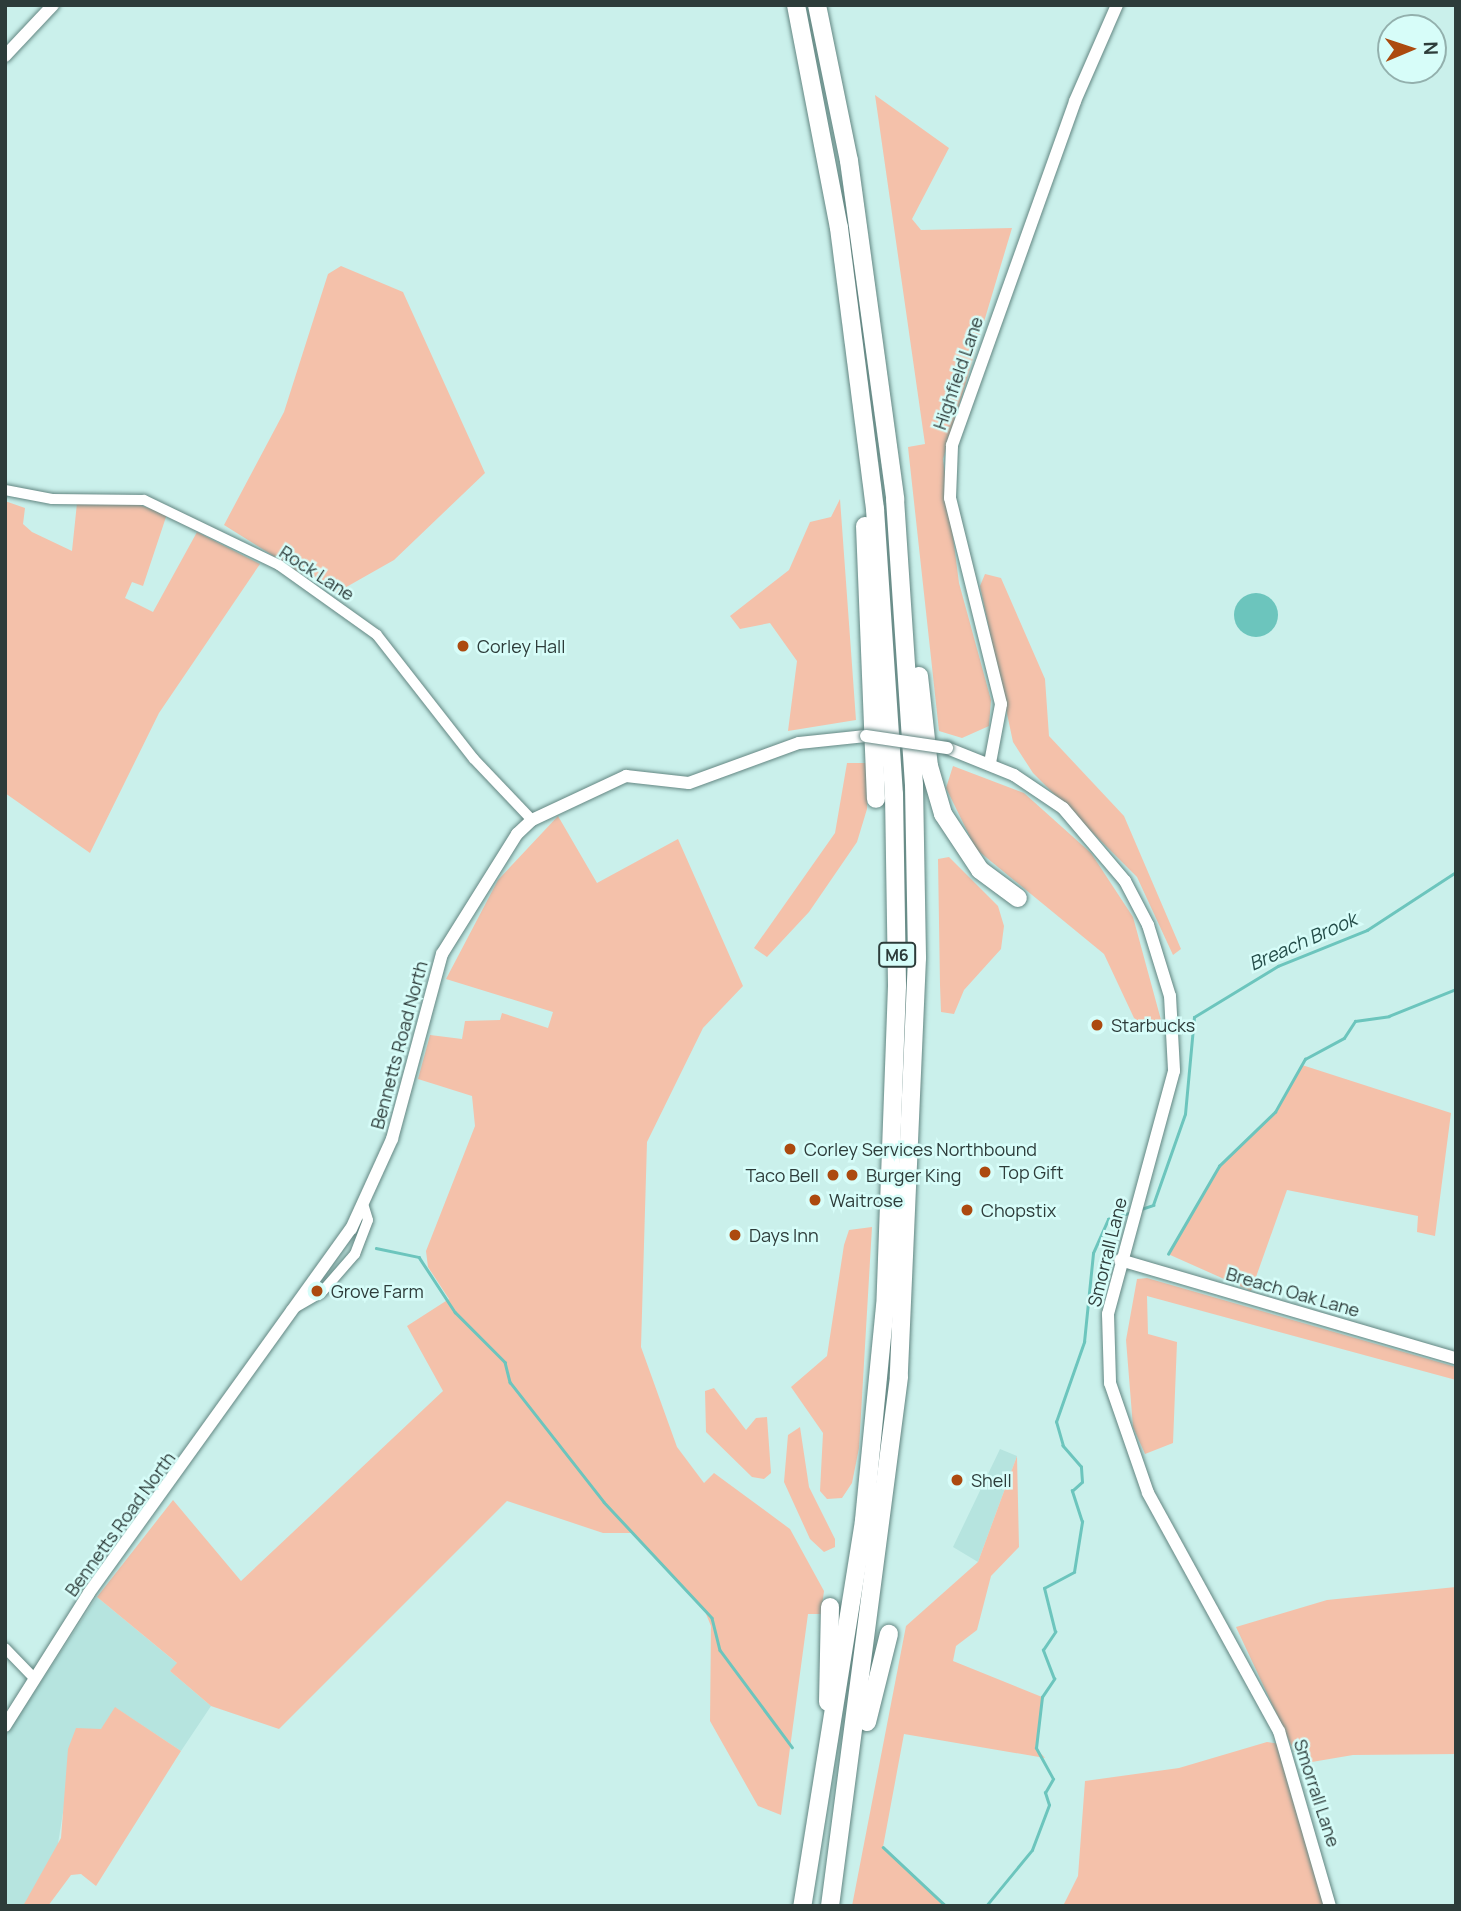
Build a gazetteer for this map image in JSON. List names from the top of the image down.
{
  "streets": {
    "highway": ["M6"],
    "street": [
      "Highfield Lane",
      "Rock Lane",
      "Bennetts Road North",
      "Smorrall Lane",
      "Breach Oak Lane"
    ]
  },
  "crossings": [
    ["Highfield Lane", "Bennetts Road North"],
    ["Highfield Lane", "Smorrall Lane"],
    ["Rock Lane", "Bennetts Road North"],
    ["Bennetts Road North", "Smorrall Lane"],
    ["Smorrall Lane", "Breach Oak Lane"]
  ],
  "water": ["Breach Brook"],
  "places": [
    "Corley Hall",
    "Starbucks",
    "Corley Services Northbound",
    "Top Gift",
    "Taco Bell",
    "Burger King",
    "Waitrose",
    "Chopstix",
    "Days Inn",
    "Grove Farm",
    "Shell"
  ],
  "north": "right"
}
